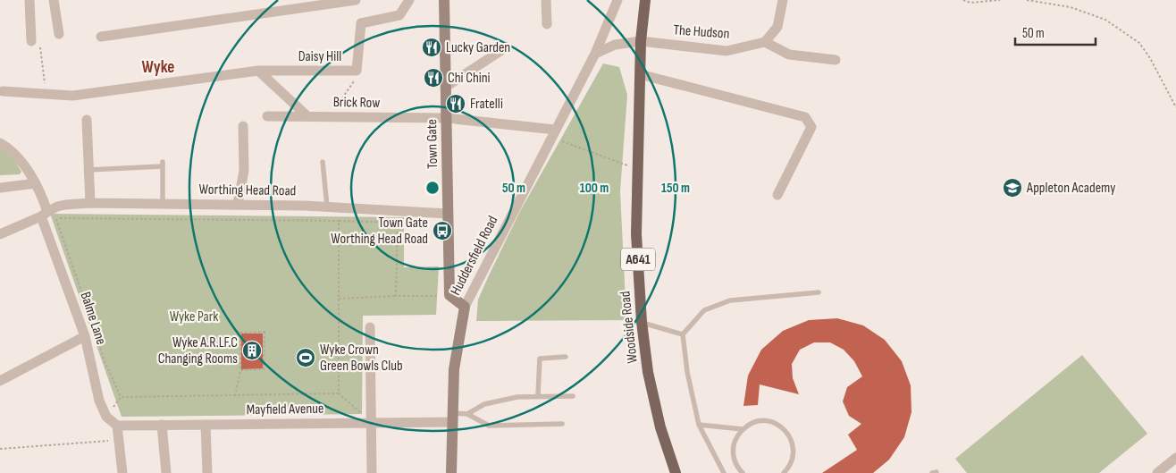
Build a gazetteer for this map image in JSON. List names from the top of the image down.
{
  "streets": {
    "main road": [
      "Town Gate",
      "Huddersfield Road",
      "A641",
      "Woodside Road"
    ],
    "street": [
      "The Hudson",
      "Daisy Hill",
      "Brick Row",
      "Worthing Head Road",
      "Balme Lane",
      "Mayfield Avenue"
    ]
  },
  "crossings": [
    ["The Hudson", "A641"],
    ["The Hudson", "Woodside Road"],
    ["Brick Row", "Town Gate"],
    ["Brick Row", "Huddersfield Road"],
    ["Town Gate", "Worthing Head Road"],
    ["Worthing Head Road", "Balme Lane"],
    ["Huddersfield Road", "Mayfield Avenue"],
    ["A641", "Woodside Road"],
    ["Balme Lane", "Mayfield Avenue"]
  ],
  "districts": ["Wyke"],
  "parks": ["Wyke Park"],
  "places": {
    "restaurant": ["Lucky Garden", "Chi Chini", "Fratelli"],
    "school or university": ["Appleton Academy"],
    "bus stop": ["Town Gate Worthing Head Road"],
    "building": ["Wyke A.R.LF.C Changing Rooms"],
    "sports": ["Wyke Crown Green Bowls Club"]
  },
  "scale_bar": "50 m",
  "rings": ["50 m", "100 m", "150 m"]
}
